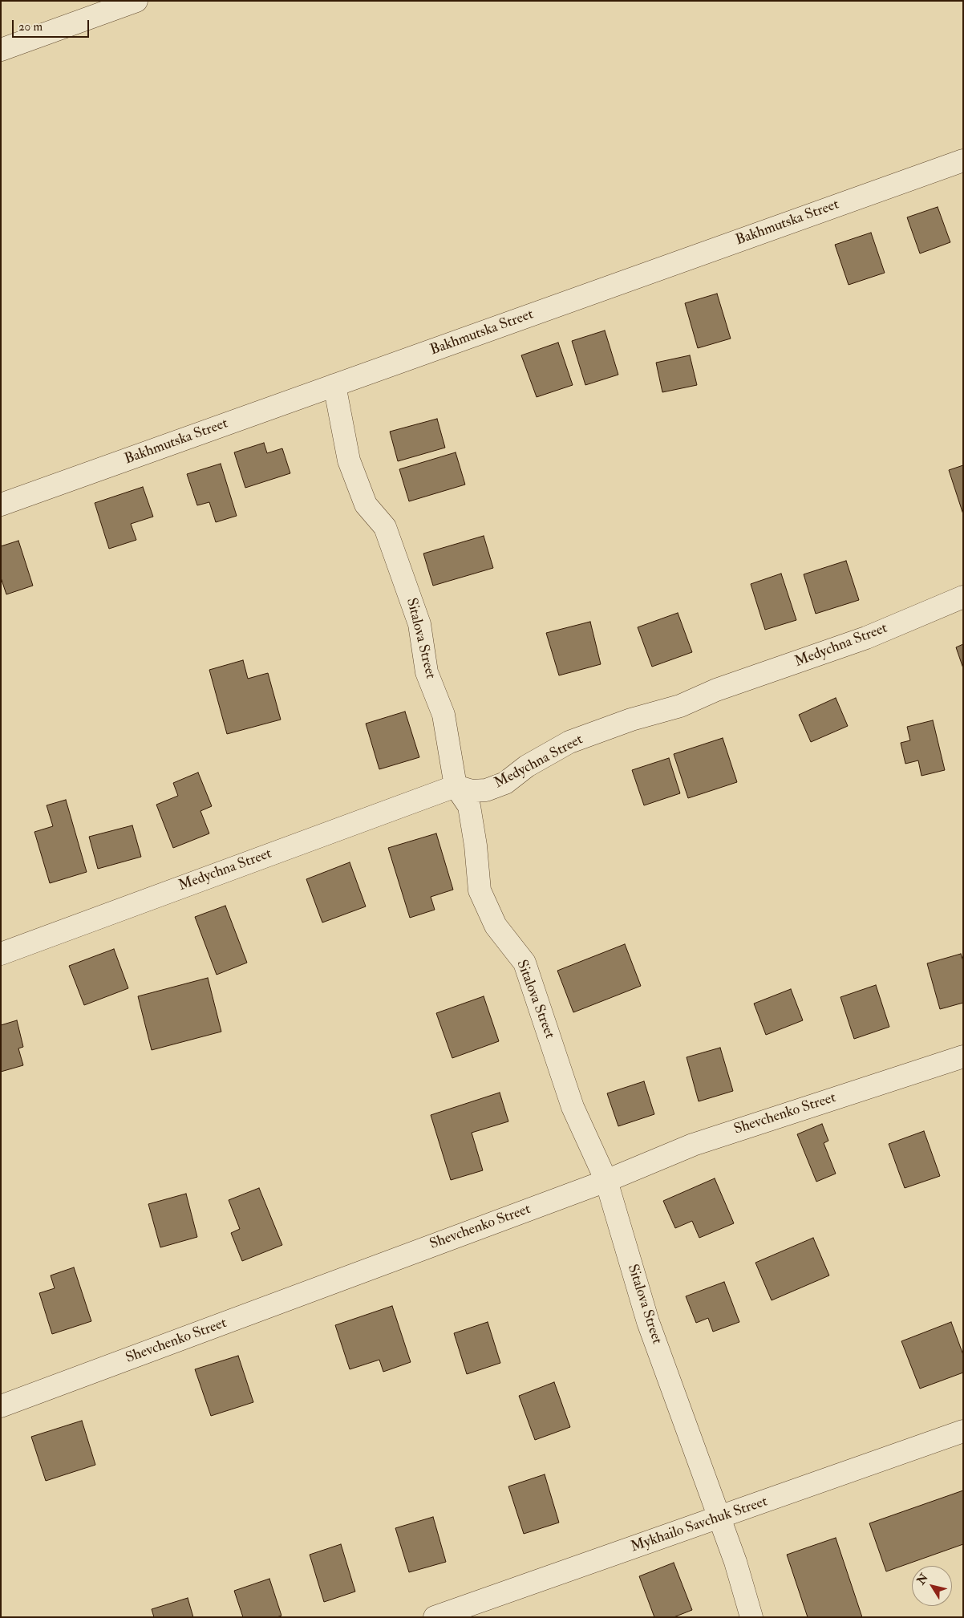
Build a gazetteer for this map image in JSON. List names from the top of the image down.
{
  "streets": {
    "street": [
      "Bakhmutska Street",
      "Sitalova Street",
      "Medychna Street",
      "Shevchenko Street",
      "Mykhailo Savchuk Street"
    ]
  },
  "crossings": [
    ["Bakhmutska Street", "Sitalova Street"],
    ["Sitalova Street", "Medychna Street"],
    ["Sitalova Street", "Shevchenko Street"],
    ["Sitalova Street", "Mykhailo Savchuk Street"]
  ],
  "scale_bar": "20 m",
  "north": "top left"
}
